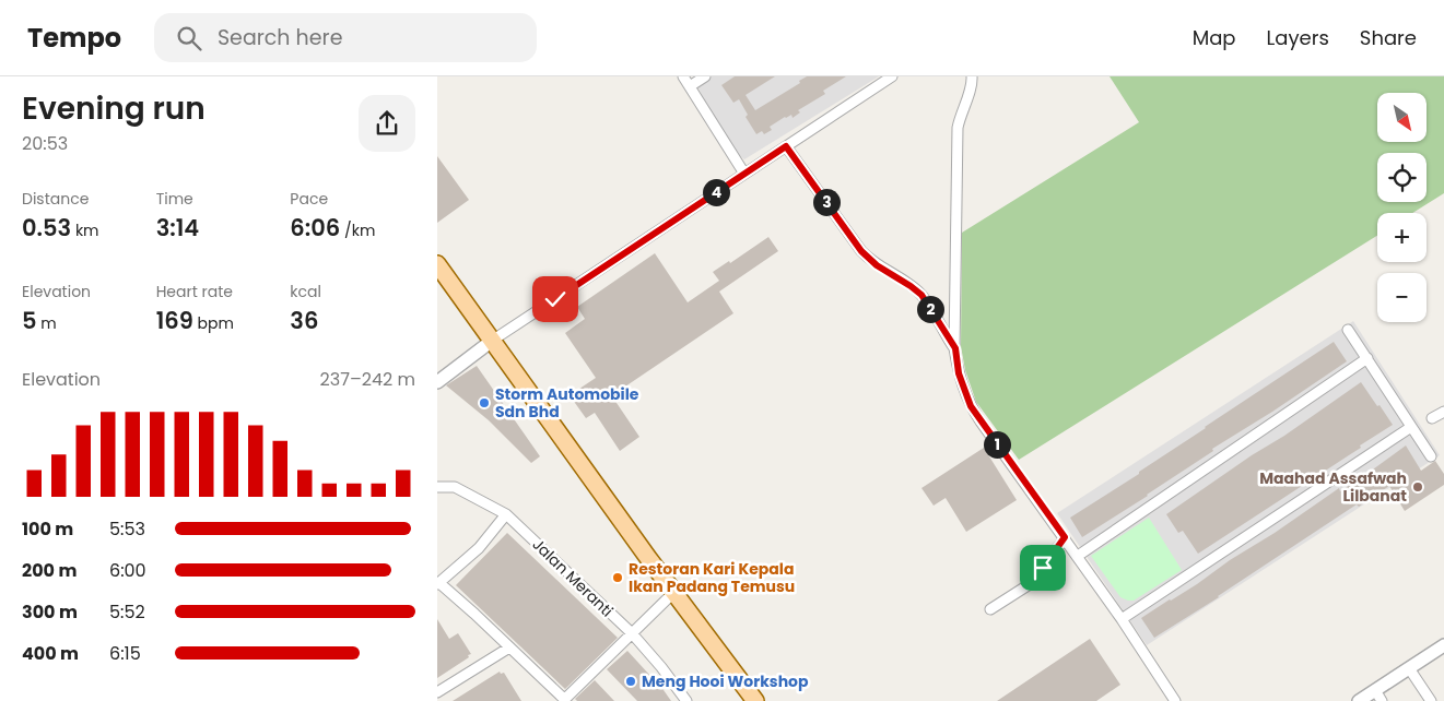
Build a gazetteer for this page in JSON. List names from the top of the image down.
{
  "streets": {
    "street": ["Jalan Meranti"]
  },
  "places": [
    "Storm Automobile Sdn Bhd",
    "Maahad Assafwah Lilbanat",
    "Restoran Kari Kepala Ikan Padang Temusu",
    "Meng Hooi Workshop"
  ],
  "north": "bottom right",
  "page": {
    "header": "Tempo",
    "search": "Search here",
    "nav": ["Map", "Layers", "Share"],
    "heading": ["Evening run", "20:53"],
    "map_buttons": ["+", "−"],
    "stats": [
      ["Distance", "0.53 km"],
      ["Time", "3:14"],
      ["Pace", "6:06 /km"],
      ["Elevation", "5 m"],
      ["Heart rate", "169 bpm"],
      ["kcal", "36"]
    ],
    "pins": [
      "4",
      "3",
      "2",
      "1"
    ],
    "chart": ["Elevation", "237–242 m"],
    "list": [
      {
        "name": "100 m",
        "note": "5:53"
      },
      {
        "name": "200 m",
        "note": "6:00"
      },
      {
        "name": "300 m",
        "note": "5:52"
      },
      {
        "name": "400 m",
        "note": "6:15"
      }
    ]
  }
}
